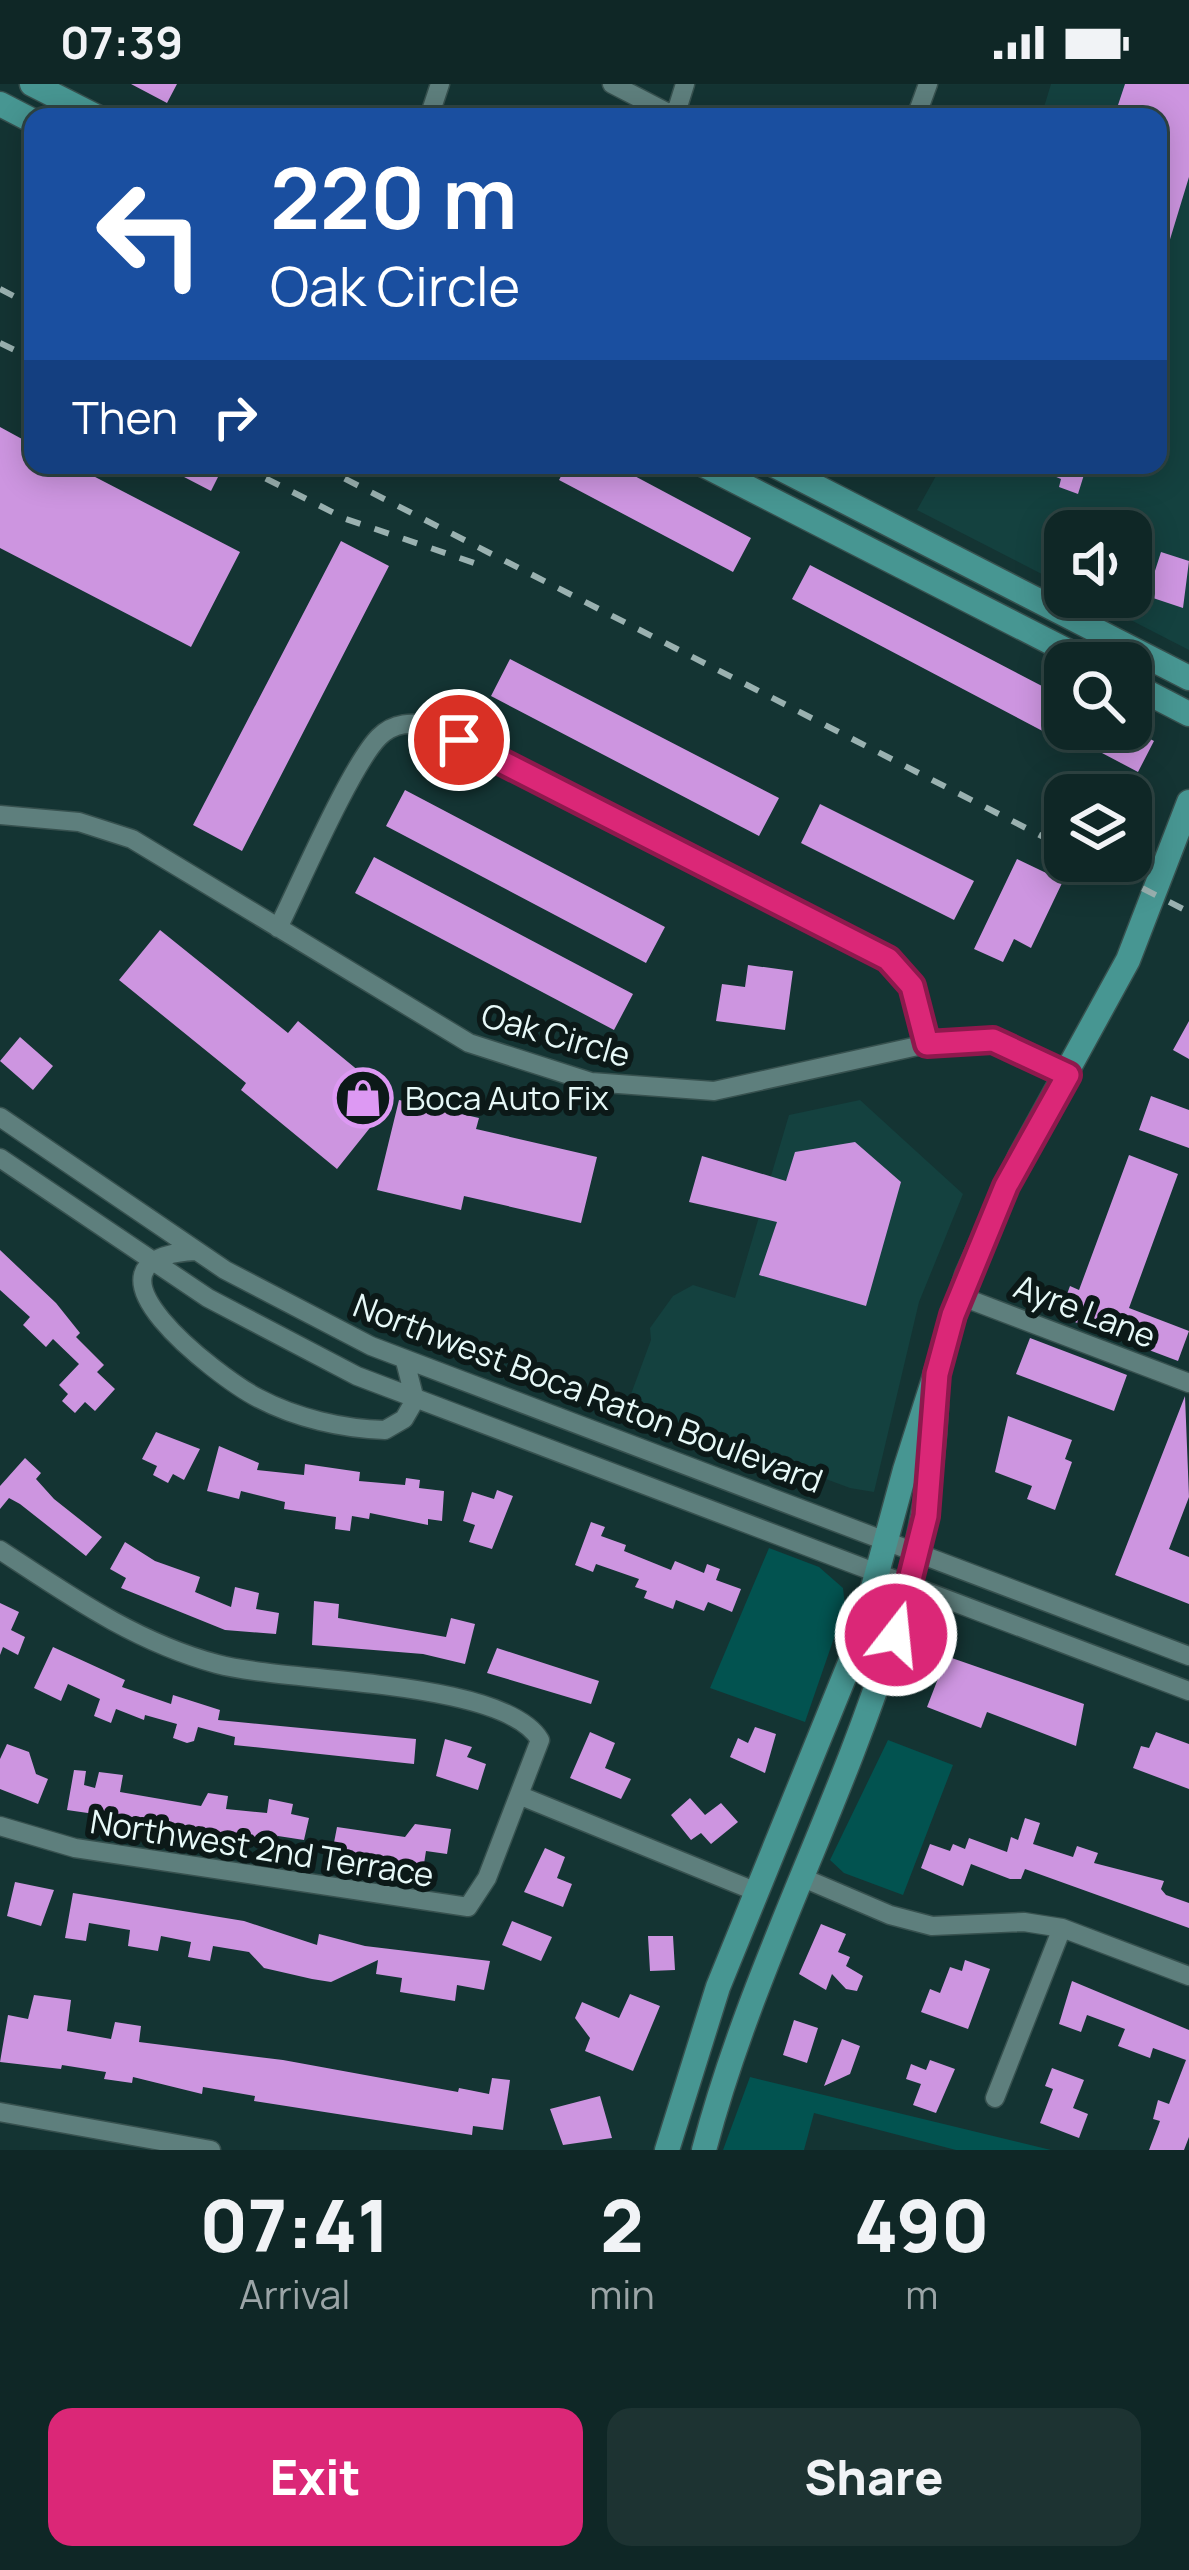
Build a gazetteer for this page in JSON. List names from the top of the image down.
{
  "streets": {
    "street": [
      "Oak Circle",
      "Ayre Lane",
      "Northwest Boca Raton Boulevard",
      "Northwest 2nd Terrace"
    ]
  },
  "places": {
    "shop": ["Boca Auto Fix"]
  },
  "page": {
    "status": "07:39",
    "turn": ["220 m", "Oak Circle"],
    "then": "Then",
    "eta": [
      "07:41",
      "Arrival",
      "2",
      "min",
      "490",
      "m"
    ],
    "buttons": ["Exit", "Share"]
  }
}
